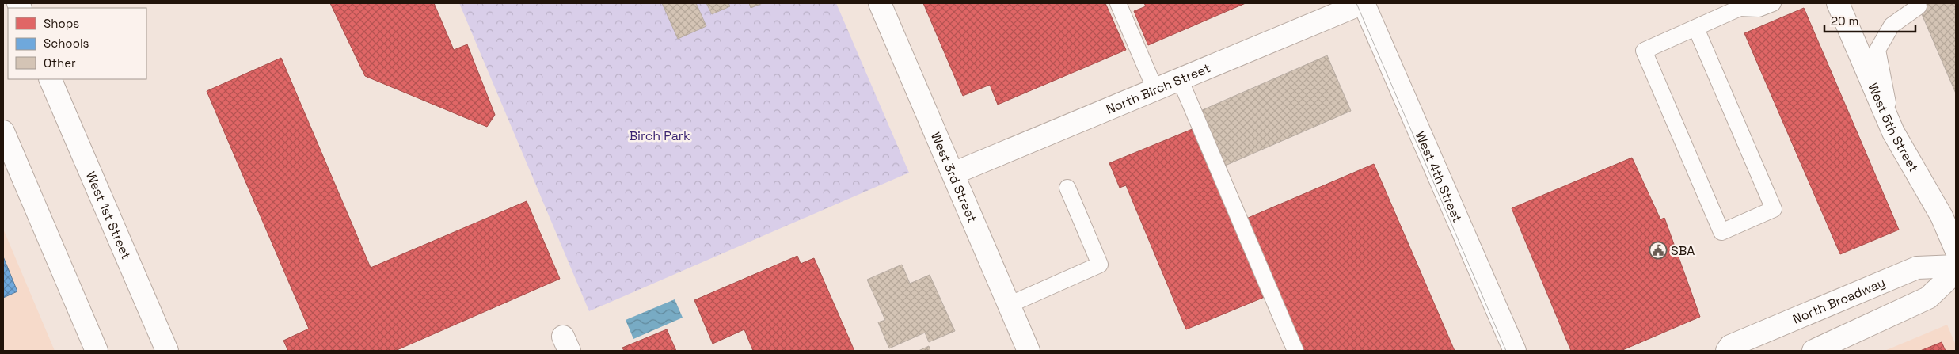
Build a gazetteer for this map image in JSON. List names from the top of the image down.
{
  "streets": {
    "main road": [
      "North Birch Street",
      "West 5th Street",
      "West 3rd Street",
      "West 4th Street",
      "West 1st Street",
      "North Broadway"
    ]
  },
  "crossings": [
    ["North Birch Street", "West 3rd Street"],
    ["North Birch Street", "West 4th Street"]
  ],
  "parks": ["Birch Park"],
  "places": {
    "public building": ["SBA"]
  },
  "legend": ["Shops", "Schools", "Other"],
  "scale_bar": "20 m"
}
